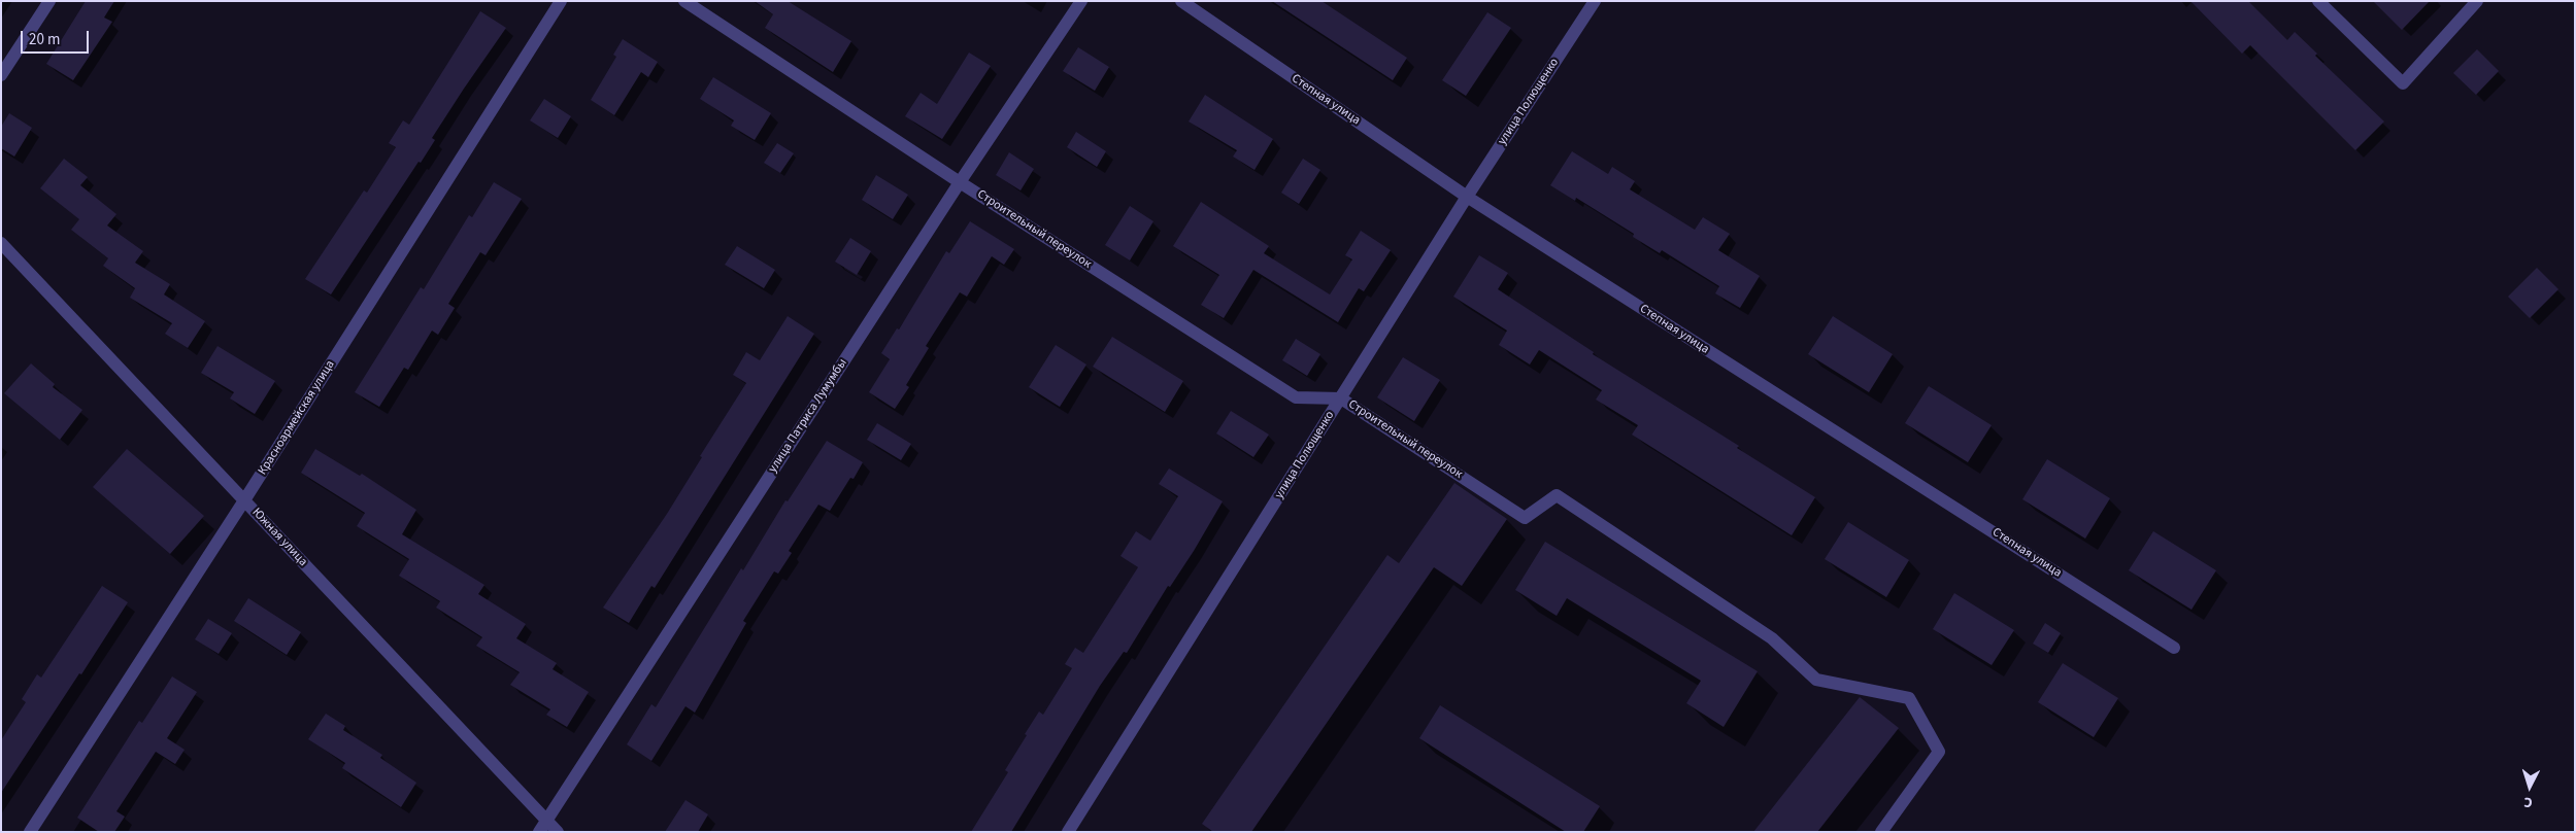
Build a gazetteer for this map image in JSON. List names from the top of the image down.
{
  "streets": {
    "street": [
      "Степная улица",
      "улица Полющенко",
      "Строительный переулок",
      "улица Патриса Лумумбы",
      "Красноармейская улица",
      "Южная улица"
    ]
  },
  "crossings": [
    ["Степная улица", "улица Полющенко"],
    ["улица Полющенко", "Строительный переулок"],
    ["Строительный переулок", "улица Патриса Лумумбы"],
    ["улица Патриса Лумумбы", "Южная улица"],
    ["Красноармейская улица", "Южная улица"]
  ],
  "scale_bar": "20 m",
  "north": "bottom"
}
